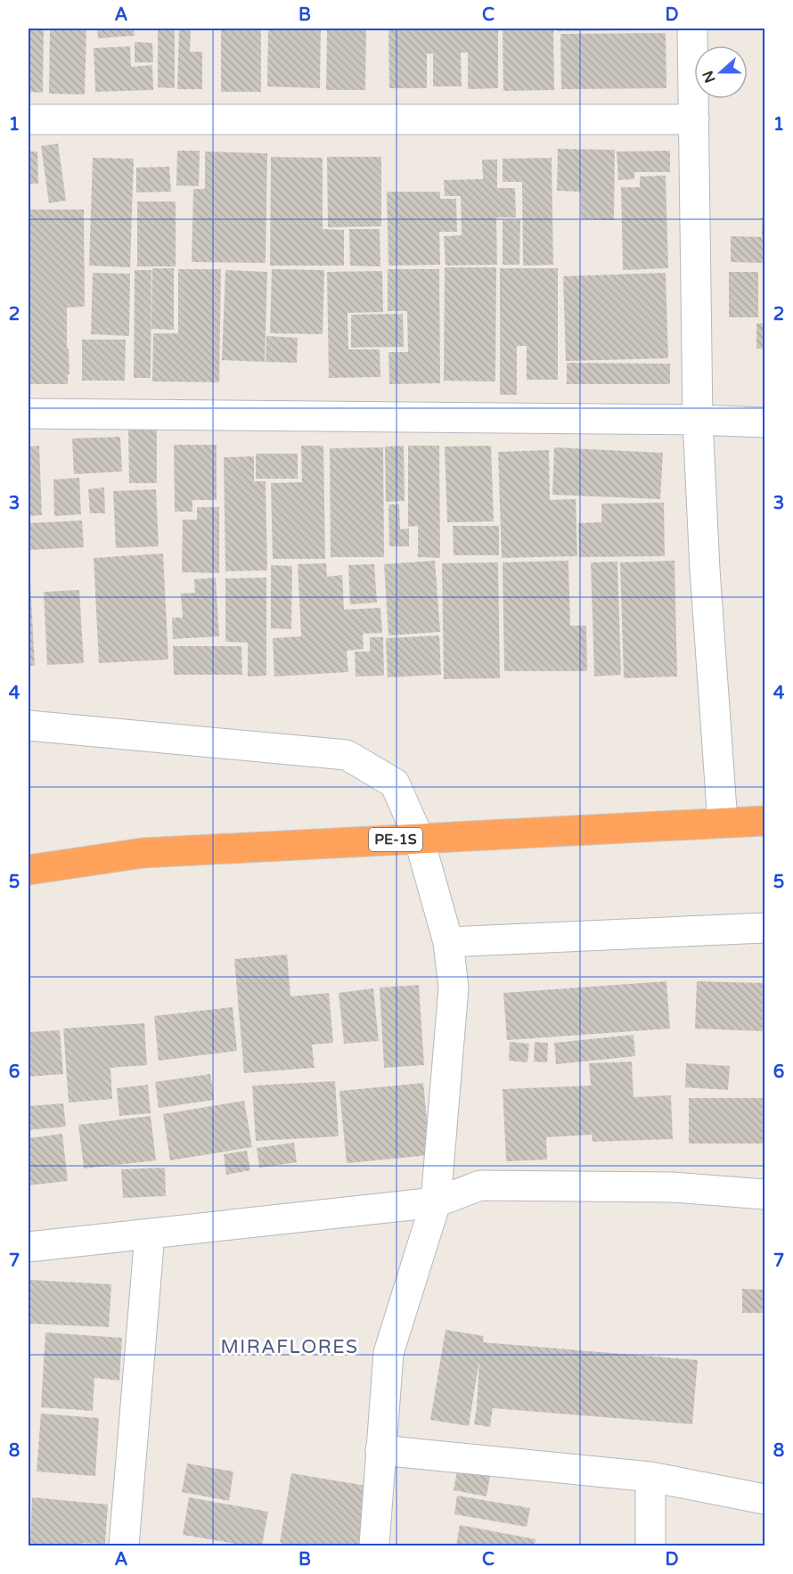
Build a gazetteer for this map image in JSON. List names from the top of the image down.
{
  "streets": {
    "highway": ["PE-1S"]
  },
  "districts": ["MIRAFLORES"],
  "north": "left",
  "grid": {
    "columns": [
      "A",
      "B",
      "C",
      "D"
    ],
    "rows": [
      "1",
      "2",
      "3",
      "4",
      "5",
      "6",
      "7",
      "8"
    ]
  }
}
